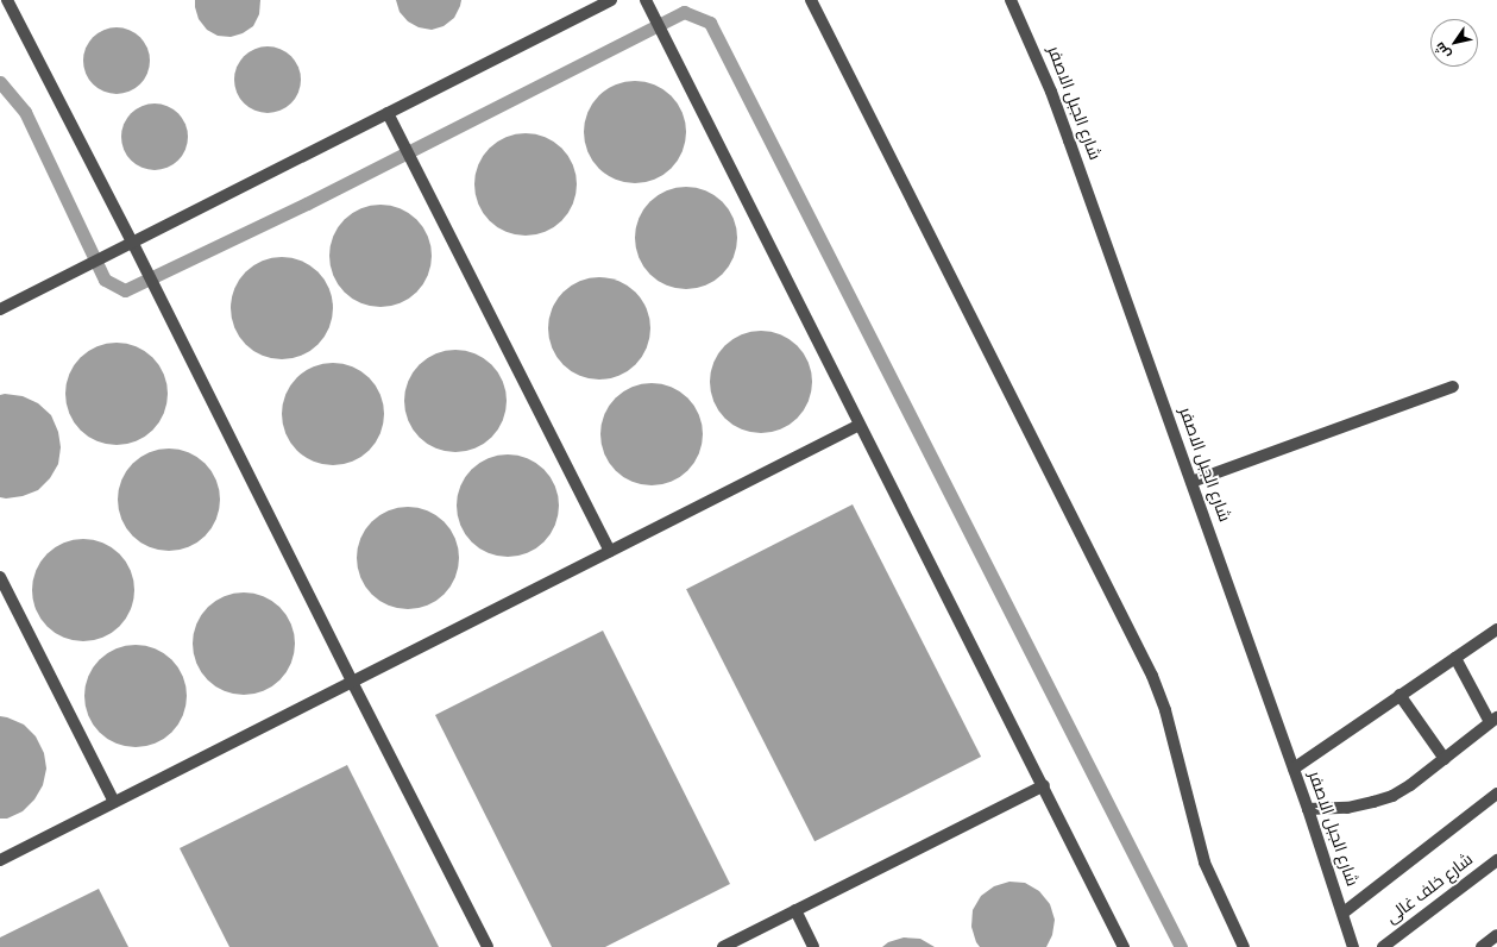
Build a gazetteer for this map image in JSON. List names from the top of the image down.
{
  "streets": {
    "street": ["شارع الجبل الاصفر", "شارع خلف غالى"]
  },
  "north": "bottom left"
}
